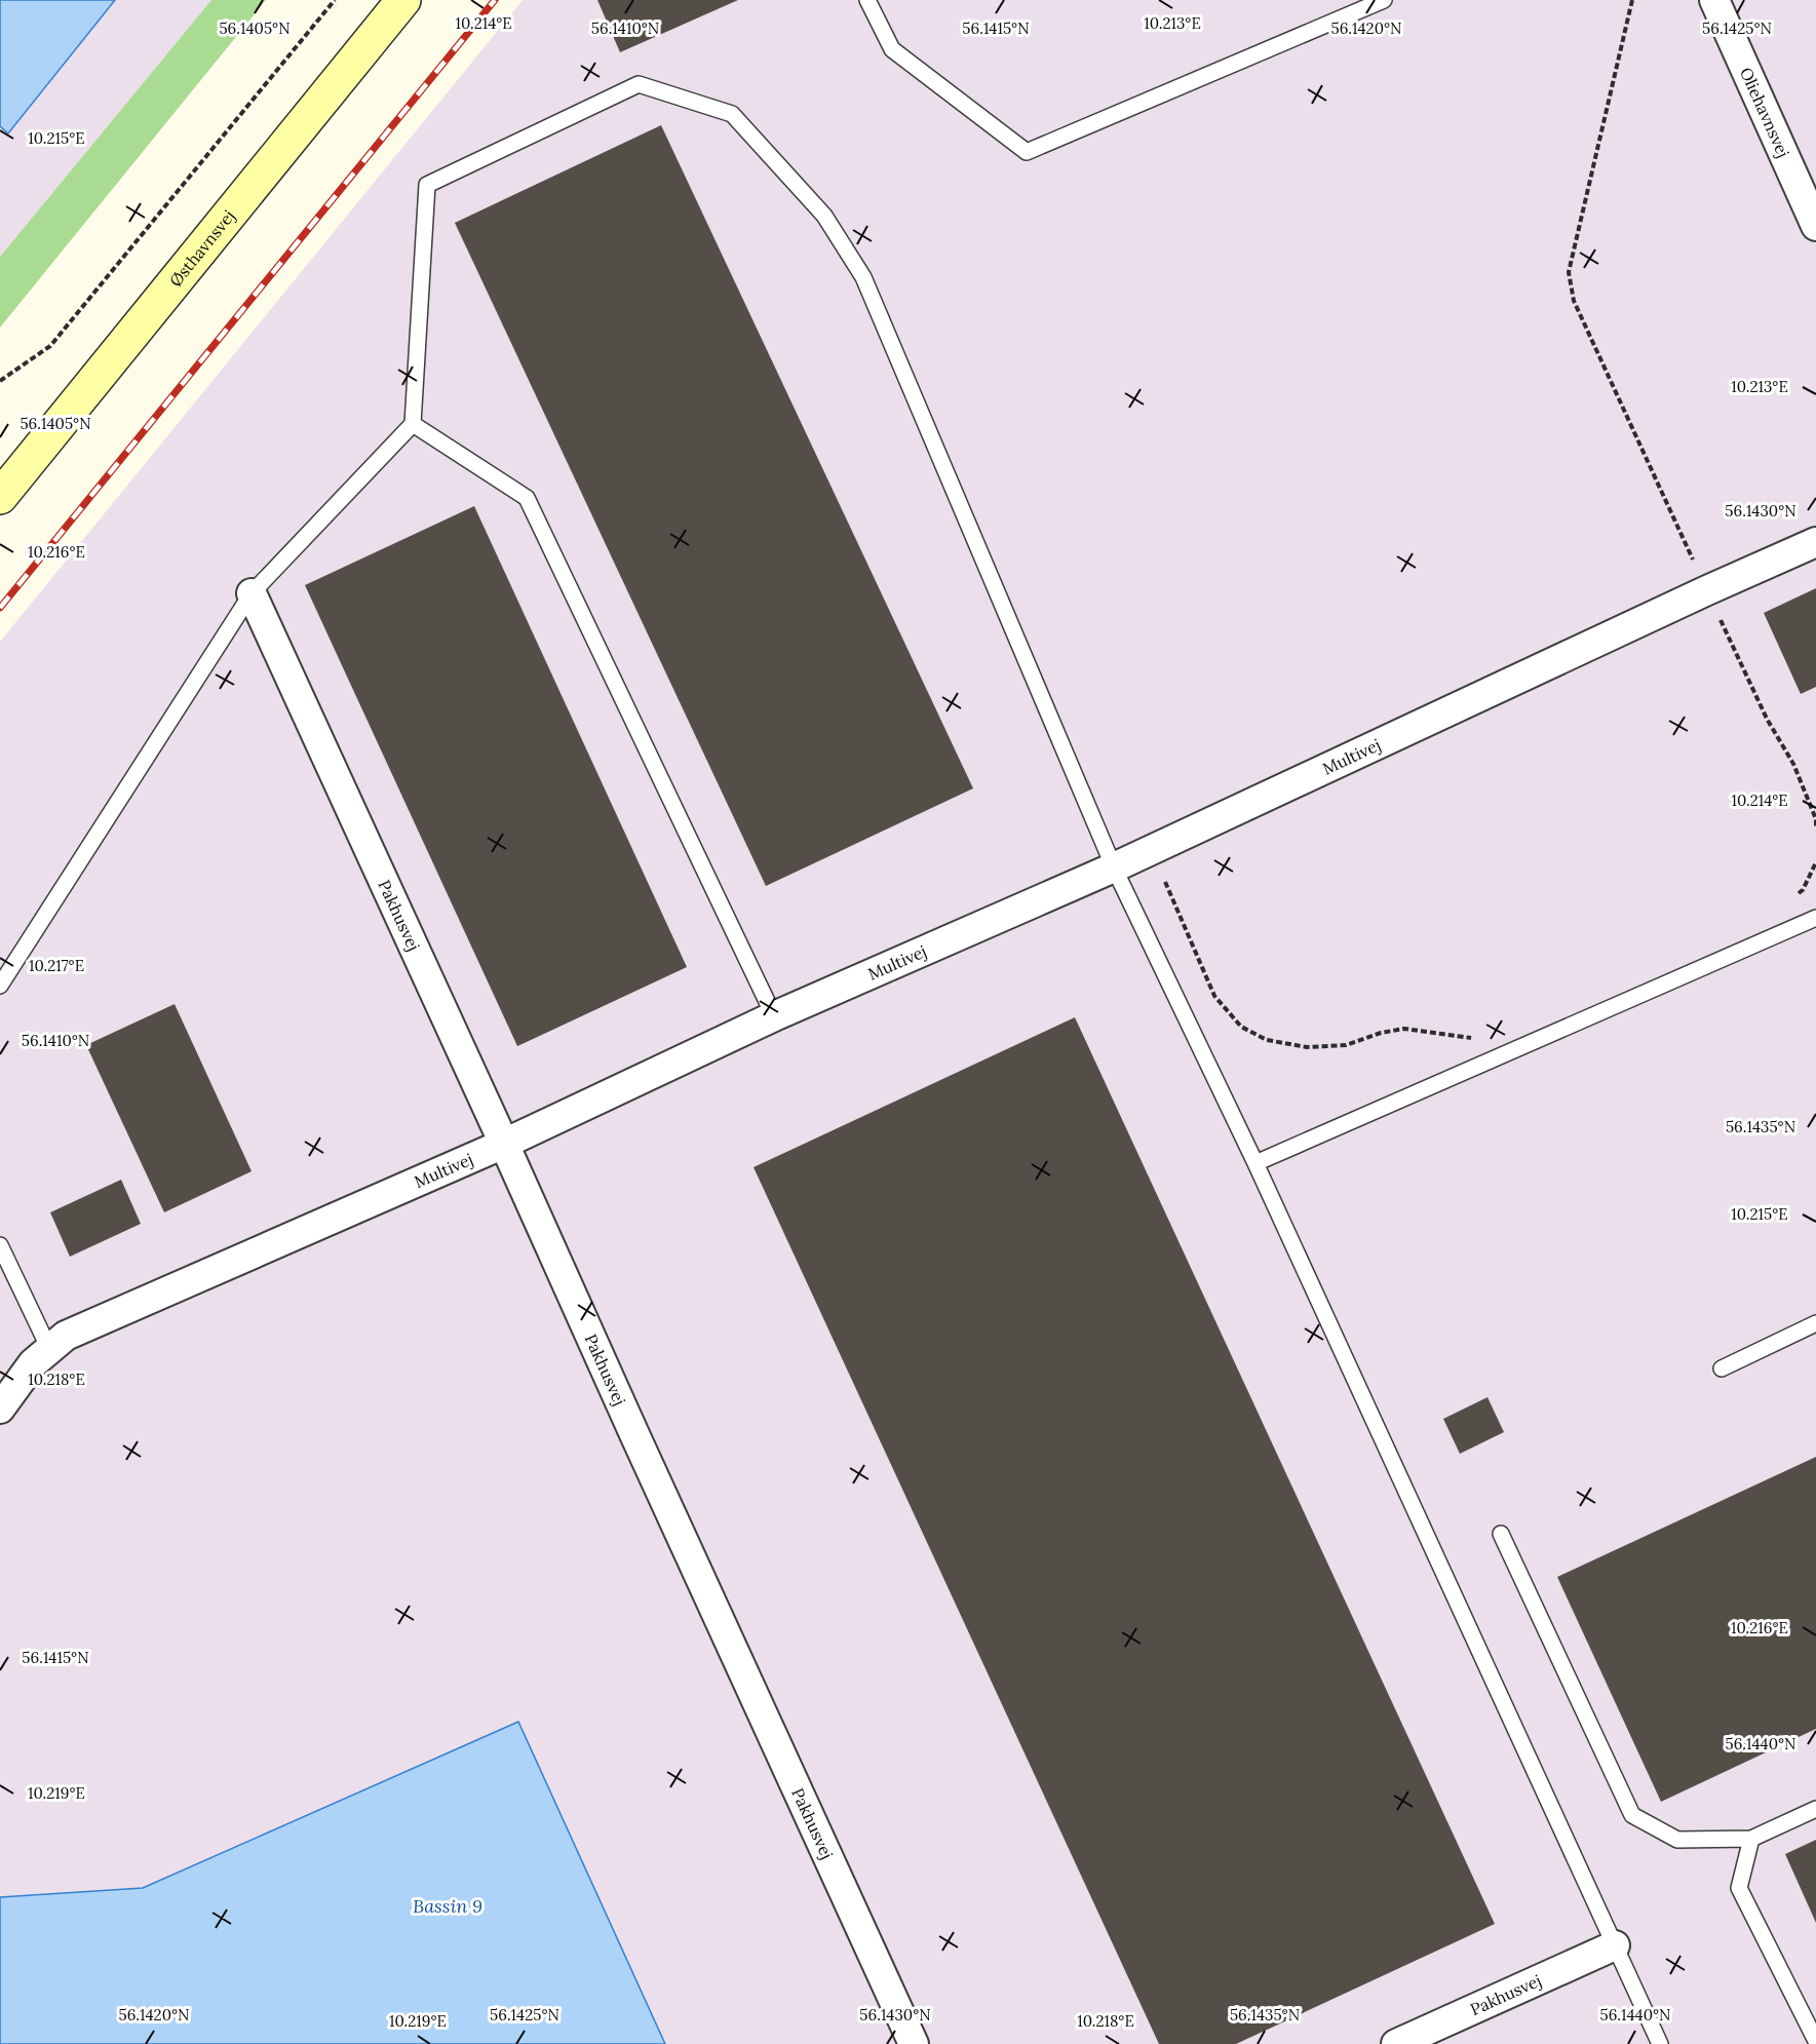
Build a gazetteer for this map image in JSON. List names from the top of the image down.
{
  "streets": {
    "street": [
      "Oliehavnsvej",
      "Østhavnsvej",
      "Multivej",
      "Pakhusvej"
    ]
  },
  "crossings": [
    ["Multivej", "Pakhusvej"]
  ],
  "water": ["Bassin 9"],
  "coordinates": [
    "10.214°E",
    "10.213°E",
    "56.1405°N",
    "56.1410°N",
    "56.1415°N",
    "56.1420°N",
    "56.1425°N",
    "10.215°E",
    "56.1430°N",
    "10.216°E",
    "10.217°E",
    "56.1435°N",
    "10.218°E",
    "56.1440°N",
    "10.219°E"
  ]
}
